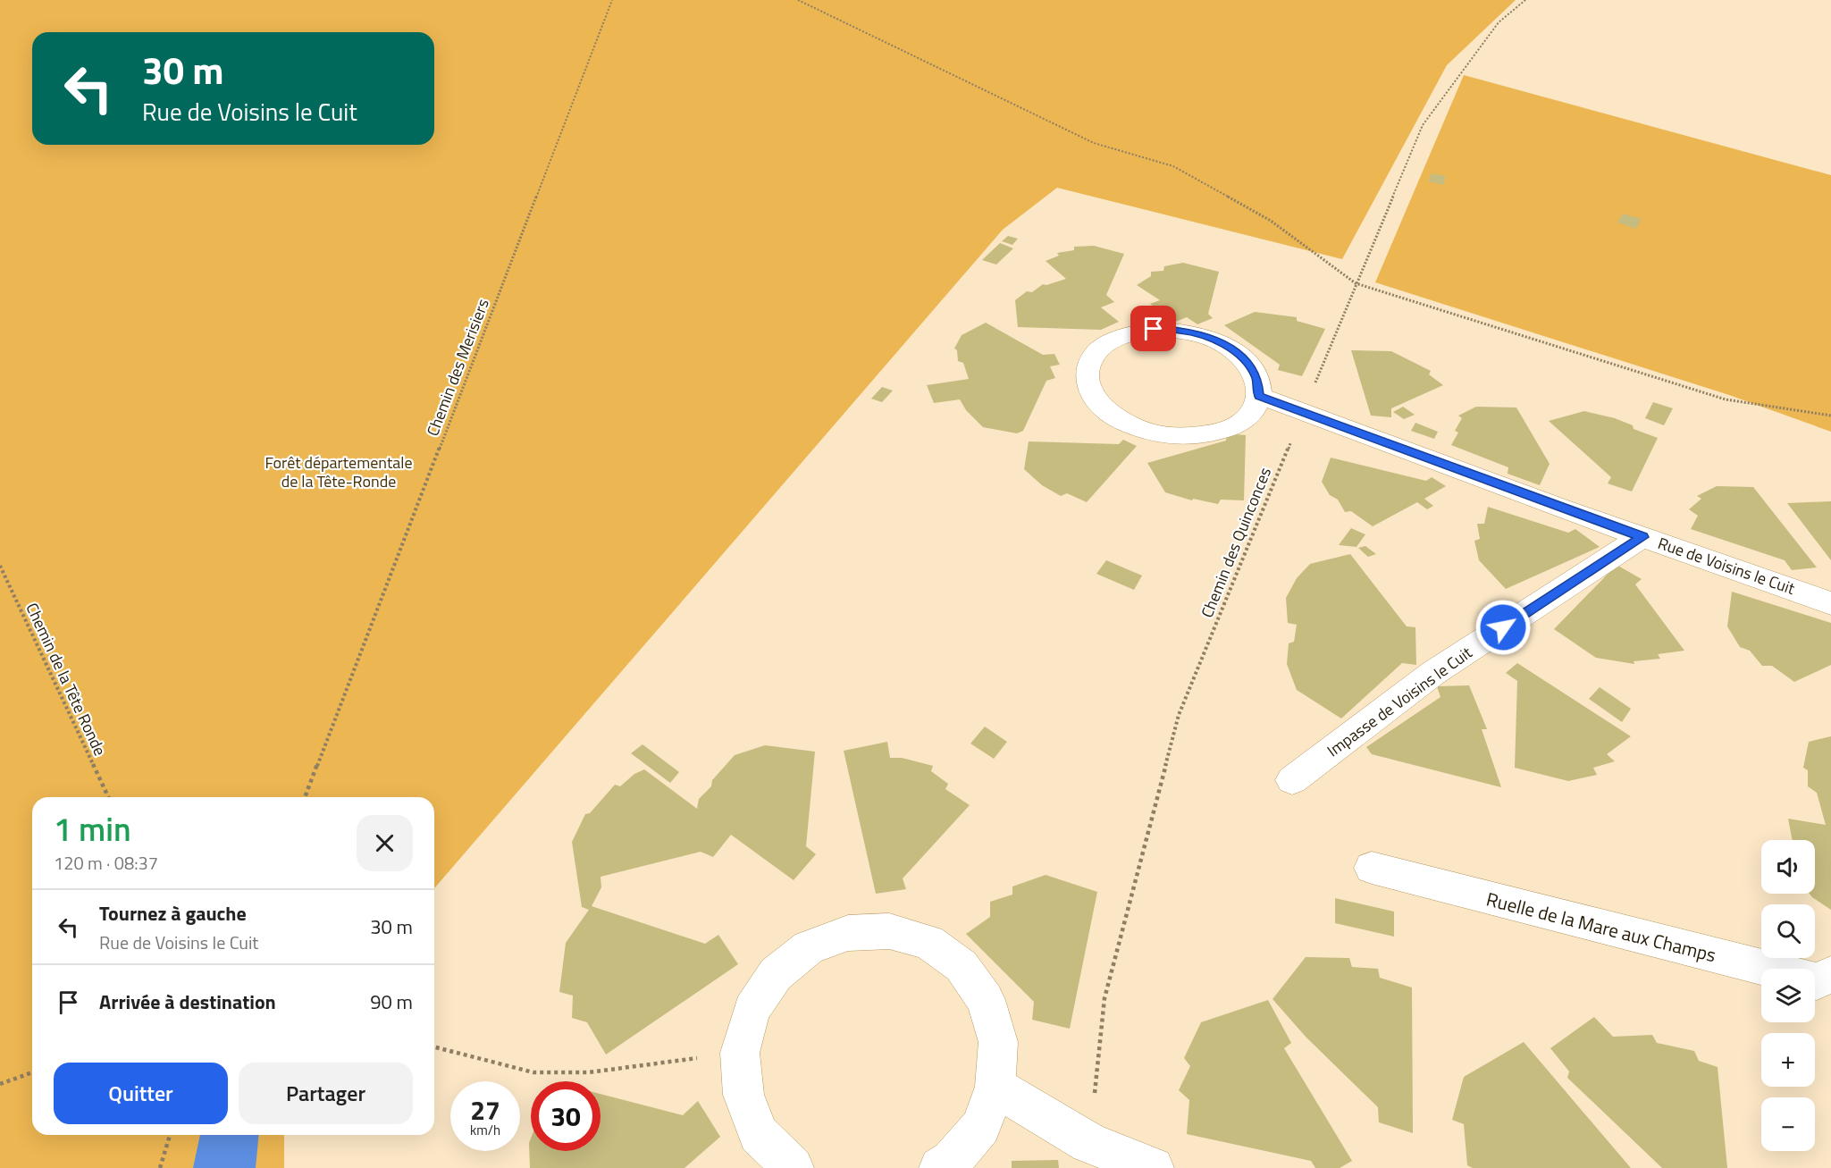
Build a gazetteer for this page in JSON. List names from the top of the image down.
{
  "streets": {
    "street": ["Rue de Voisins le Cuit", "Impasse de Voisins le Cuit", "Ruelle de la Mare aux Champs"],
    "path": ["Chemin des Merisiers", "Chemin des Quinconces", "Chemin de la Tête Ronde"]
  },
  "crossings": [
    ["Chemin des Quinconces", "Rue de Voisins le Cuit"],
    ["Rue de Voisins le Cuit", "Impasse de Voisins le Cuit"]
  ],
  "parks": ["Forêt départementale de la Tête-Ronde"],
  "page": {
    "turn": ["30 m", "Rue de Voisins le Cuit"],
    "heading": ["1 min", "120 m · 08:37"],
    "map_buttons": ["+", "−"],
    "list": [
      {
        "name": "Tournez à gauche",
        "note": "Rue de Voisins le Cuit",
        "value": "30 m"
      },
      {
        "name": "Arrivée à destination",
        "value": "90 m"
      }
    ],
    "buttons": ["Quitter", "Partager"],
    "speed": "27 km/h",
    "limit": "30"
  }
}
